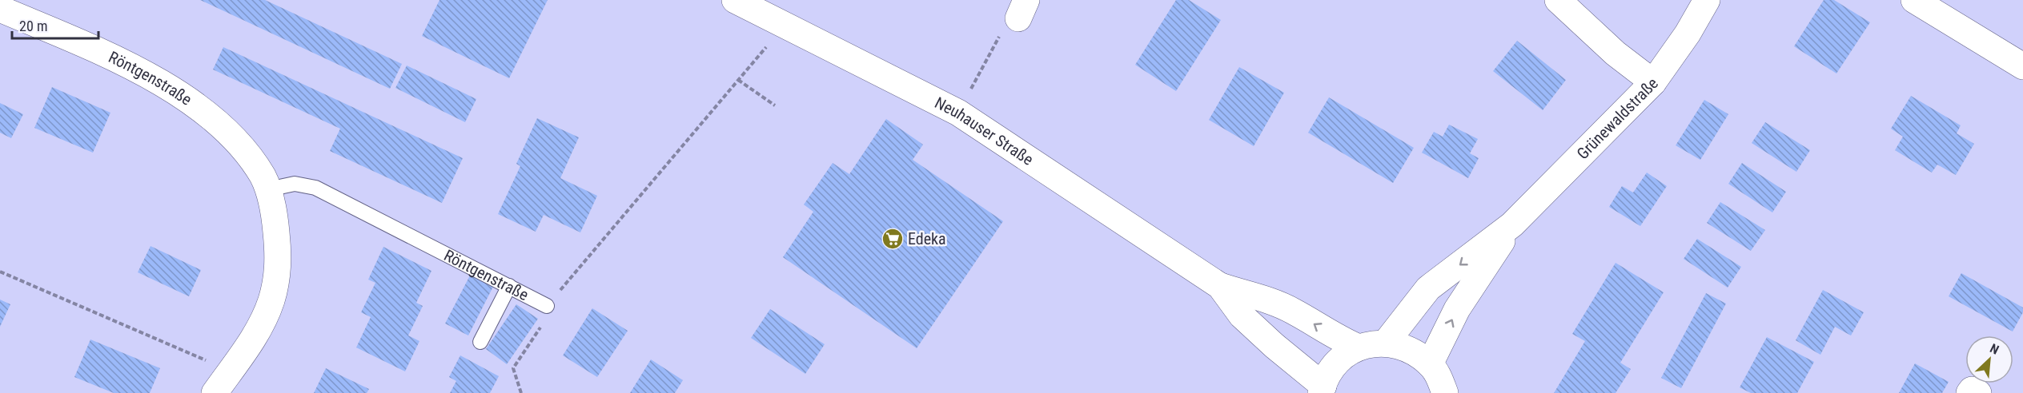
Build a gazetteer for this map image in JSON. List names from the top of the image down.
{
  "streets": {
    "street": ["Röntgenstraße", "Grünewaldstraße", "Neuhauser Straße"]
  },
  "places": {
    "supermarket": ["Edeka"]
  },
  "scale_bar": "20 m",
  "north": "top right"
}
